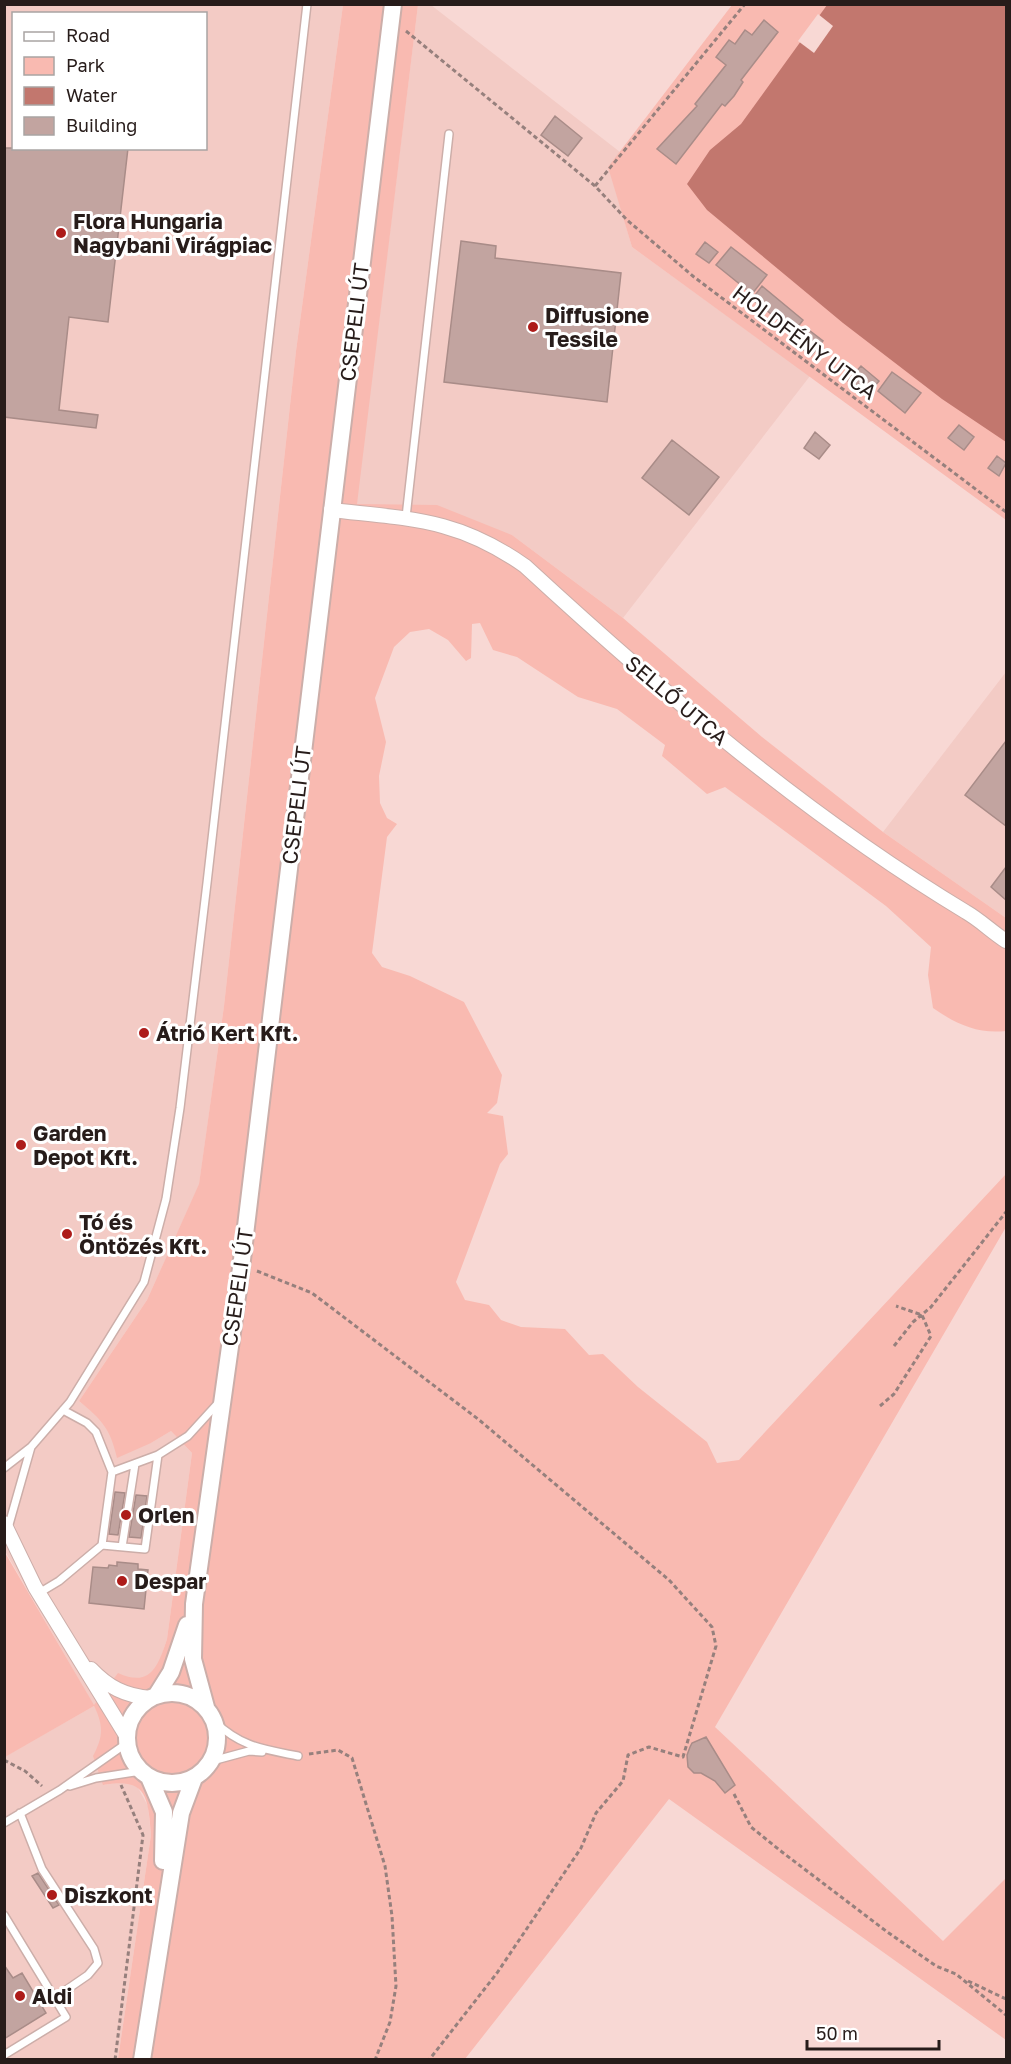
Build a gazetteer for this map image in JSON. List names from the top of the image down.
{
  "streets": {
    "street": ["CSEPELI ÚT", "SELLŐ UTCA"],
    "path": ["HOLDFÉNY UTCA"]
  },
  "crossings": [
    ["CSEPELI ÚT", "HOLDFÉNY UTCA"],
    ["CSEPELI ÚT", "SELLŐ UTCA"]
  ],
  "places": [
    "Flora Hungaria Nagybani Virágpiac",
    "Diffusione Tessile",
    "Átrió Kert Kft.",
    "Garden Depot Kft.",
    "Tó és Öntözés Kft.",
    "Orlen",
    "Despar",
    "Diszkont",
    "Aldi"
  ],
  "legend": [
    "Road",
    "Park",
    "Water",
    "Building"
  ],
  "scale_bar": "50 m"
}
